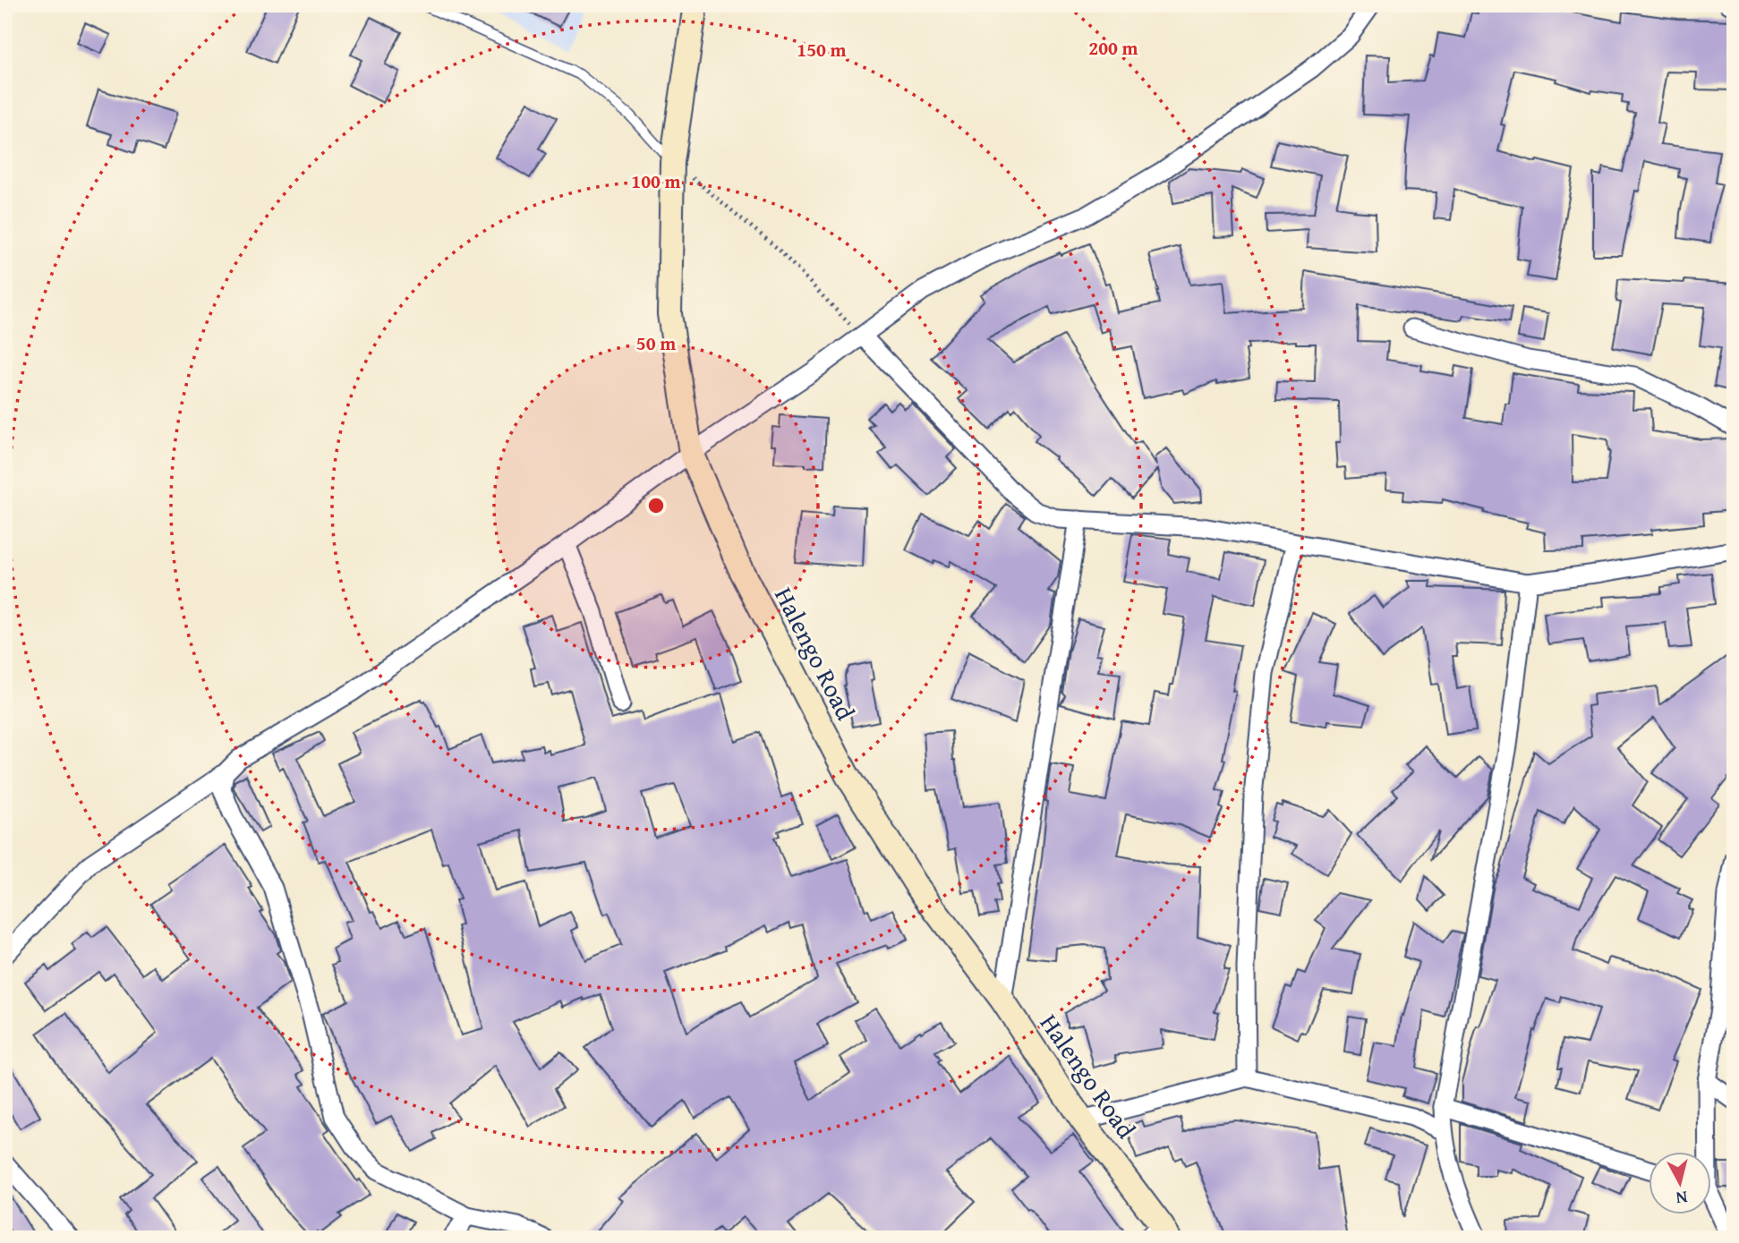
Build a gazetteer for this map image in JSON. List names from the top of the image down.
{
  "streets": {
    "street": ["Halengo Road"]
  },
  "north": "bottom",
  "rings": [
    "200 m",
    "150 m",
    "100 m",
    "50 m"
  ]
}
